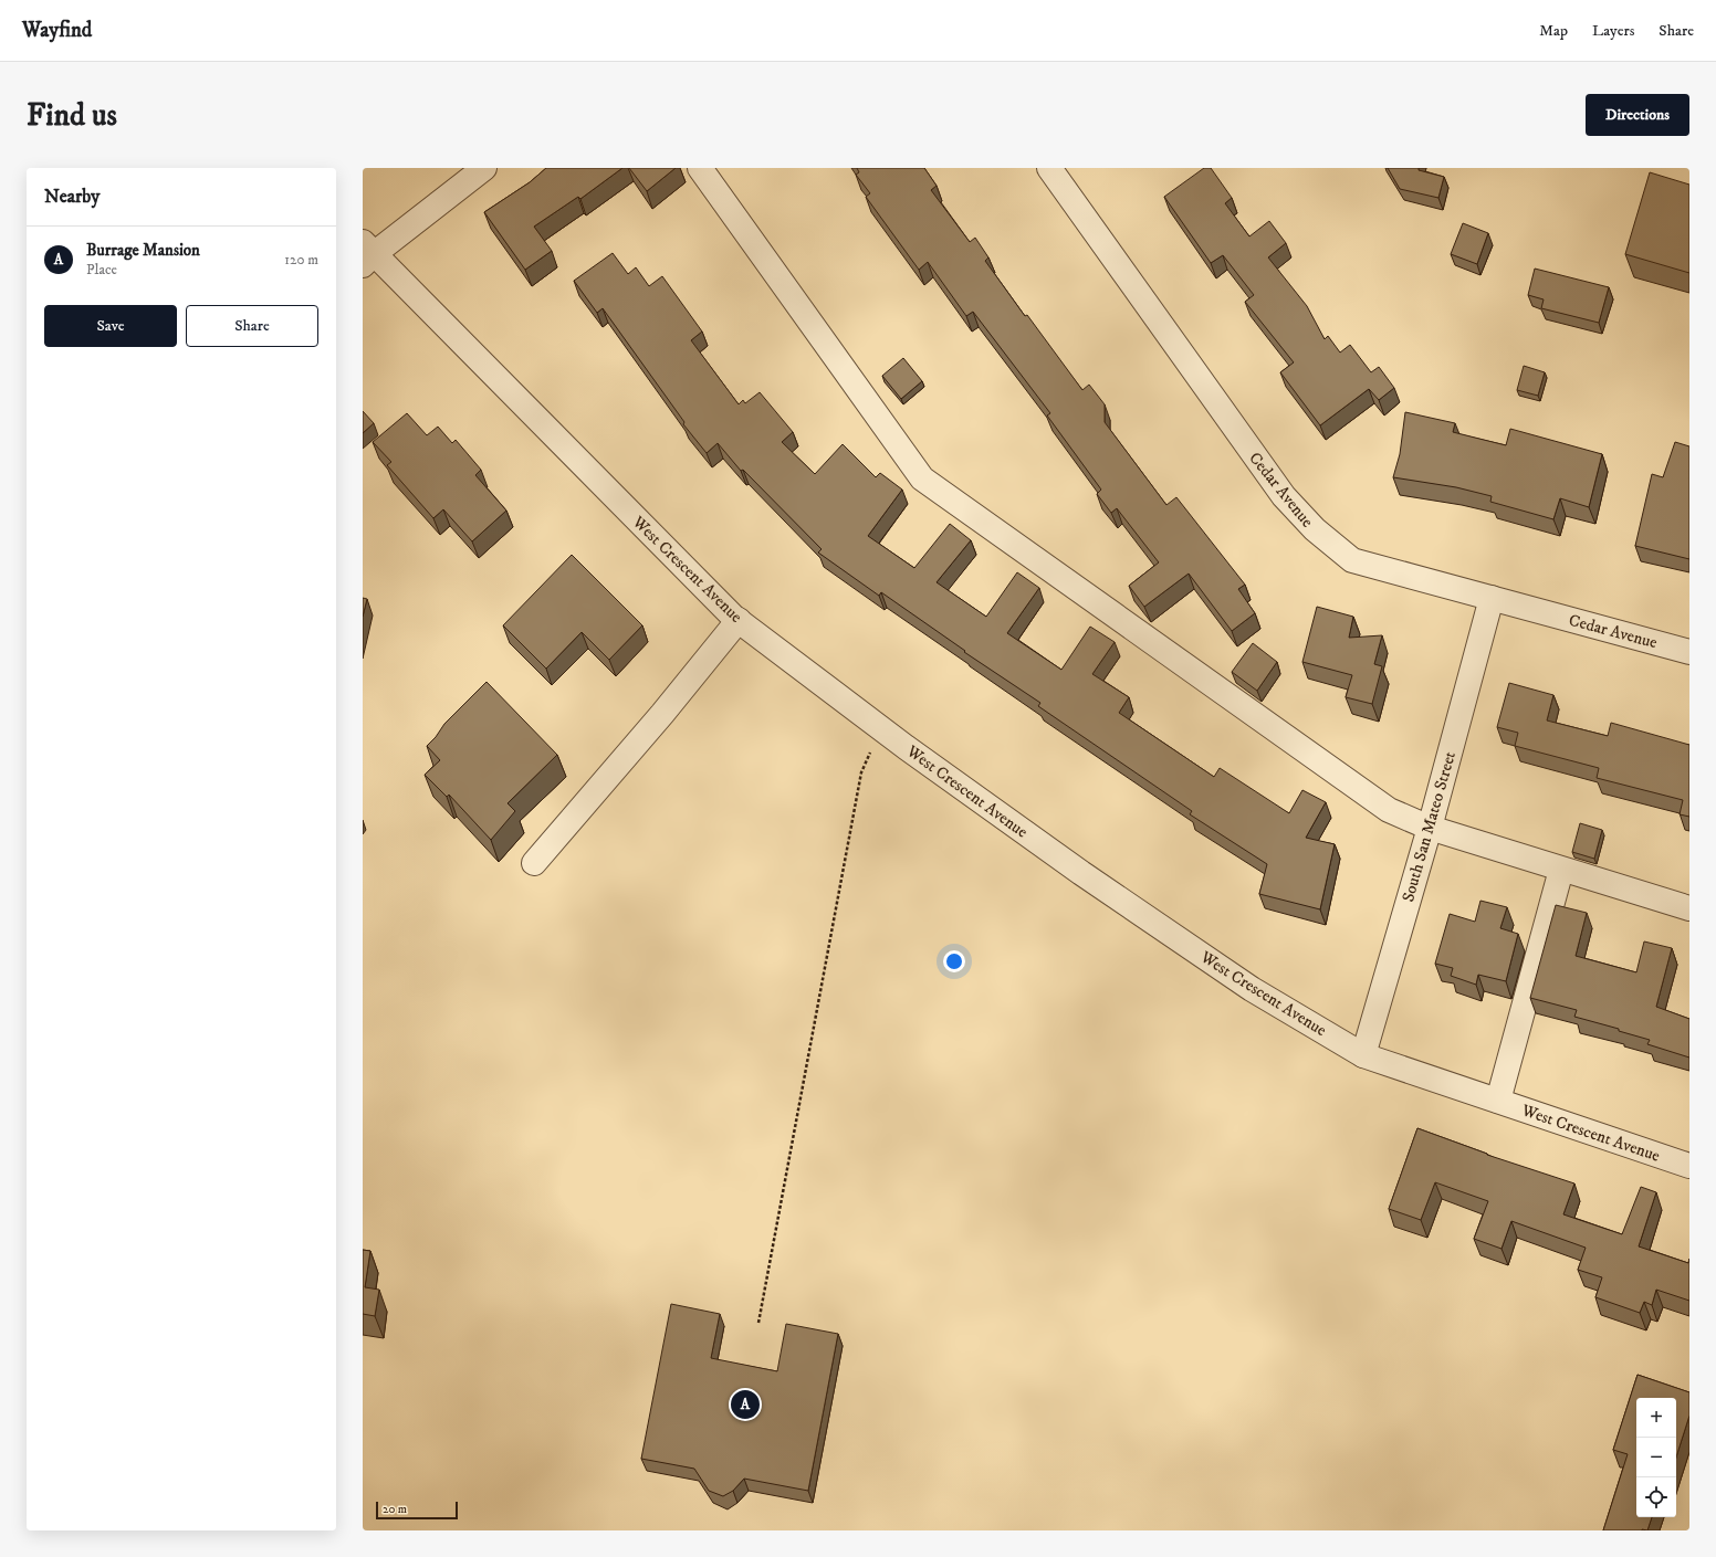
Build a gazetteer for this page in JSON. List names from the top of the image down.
{
  "streets": {
    "street": ["Cedar Avenue", "West Crescent Avenue", "South San Mateo Street"]
  },
  "crossings": [
    ["Cedar Avenue", "South San Mateo Street"],
    ["West Crescent Avenue", "South San Mateo Street"]
  ],
  "scale_bar": "20 m",
  "page": {
    "header": "Wayfind",
    "nav": ["Map", "Layers", "Share"],
    "buttons": [
      "Directions",
      ["Save", "Share"]
    ],
    "title": "Find us",
    "heading": "Nearby",
    "list": [
      {
        "mark": "A",
        "name": "Burrage Mansion",
        "note": "Place",
        "value": "120 m"
      }
    ],
    "pins": "A",
    "map_buttons": ["+", "−"],
    "scale": "20 m"
  }
}
